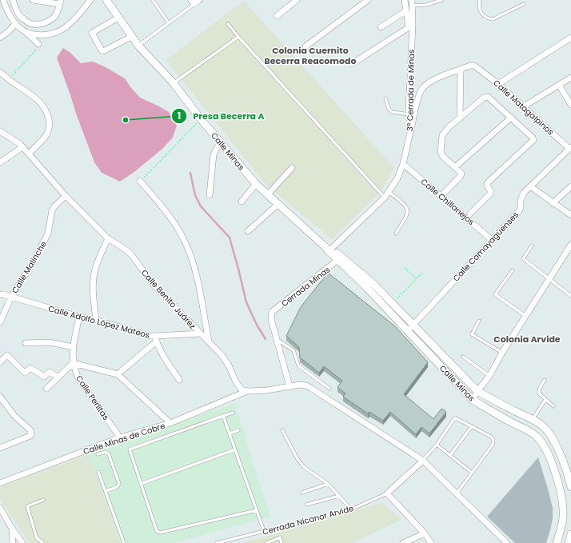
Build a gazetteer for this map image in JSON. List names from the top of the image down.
{
  "streets": {
    "street": [
      "3ª Cerrada de Minas",
      "Calle Matagalpinos",
      "Calle Minas",
      "Calle Chillanejos",
      "Calle Comayagüenses",
      "Calle Malinche",
      "Cerrada Minas",
      "Calle Benito Juárez",
      "Calle Adolfo López Mateos",
      "Calle Perlitas",
      "Calle Minas de Cobre",
      "Cerrada Nicanor Arvide"
    ]
  },
  "crossings": [
    ["3ª Cerrada de Minas", "Calle Minas"],
    ["3ª Cerrada de Minas", "Calle Chillanejos"],
    ["Calle Matagalpinos", "Calle Comayagüenses"],
    ["Calle Minas", "Calle Comayagüenses"],
    ["Calle Minas", "Cerrada Minas"],
    ["Calle Chillanejos", "Calle Comayagüenses"],
    ["Calle Malinche", "Calle Benito Juárez"],
    ["Calle Malinche", "Calle Adolfo López Mateos"],
    ["Calle Benito Juárez", "Calle Adolfo López Mateos"],
    ["Calle Benito Juárez", "Calle Minas de Cobre"],
    ["Calle Adolfo López Mateos", "Calle Perlitas"],
    ["Calle Perlitas", "Calle Minas de Cobre"]
  ],
  "districts": ["Colonia Cuernito Becerra Reacomodo", "Colonia Arvide"],
  "places": ["Presa Becerra A"]
}
